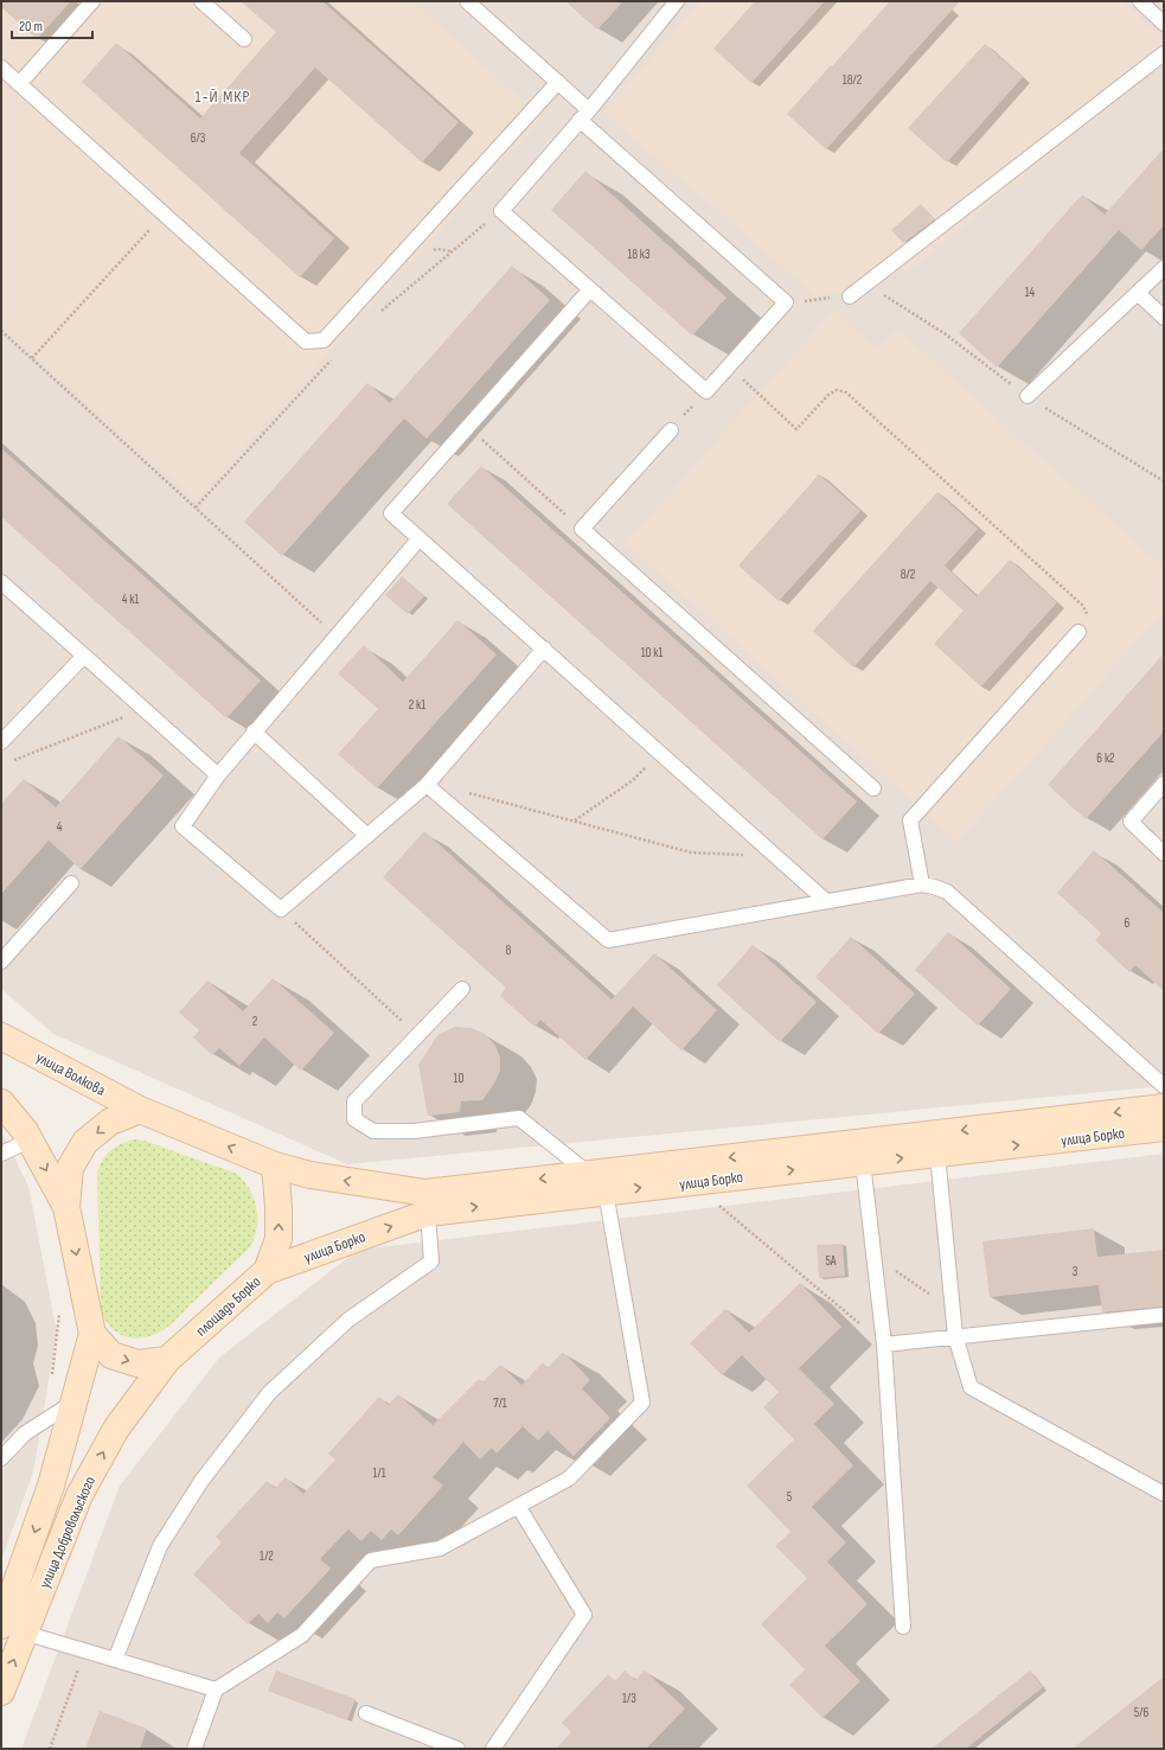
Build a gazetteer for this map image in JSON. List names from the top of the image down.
{
  "streets": {
    "main road": [
      "улица Волкова",
      "улица Борко",
      "площадь Борко",
      "улица Добровольского"
    ]
  },
  "crossings": [
    ["улица Борко", "площадь Борко"],
    ["площадь Борко", "улица Добровольского"]
  ],
  "one_way": ["площадь Борко"],
  "districts": ["1-Й МКР"],
  "house_numbers": [
    "18/2",
    "6/3",
    "18 к3",
    "14",
    "8/2",
    "4 к1",
    "10 к1",
    "2 к1",
    "6 к2",
    "4",
    "6",
    "8",
    "2",
    "10",
    "5А",
    "3",
    "7/1",
    "1/1",
    "5",
    "1/2",
    "1/3",
    "5/6"
  ],
  "scale_bar": "20 m"
}
